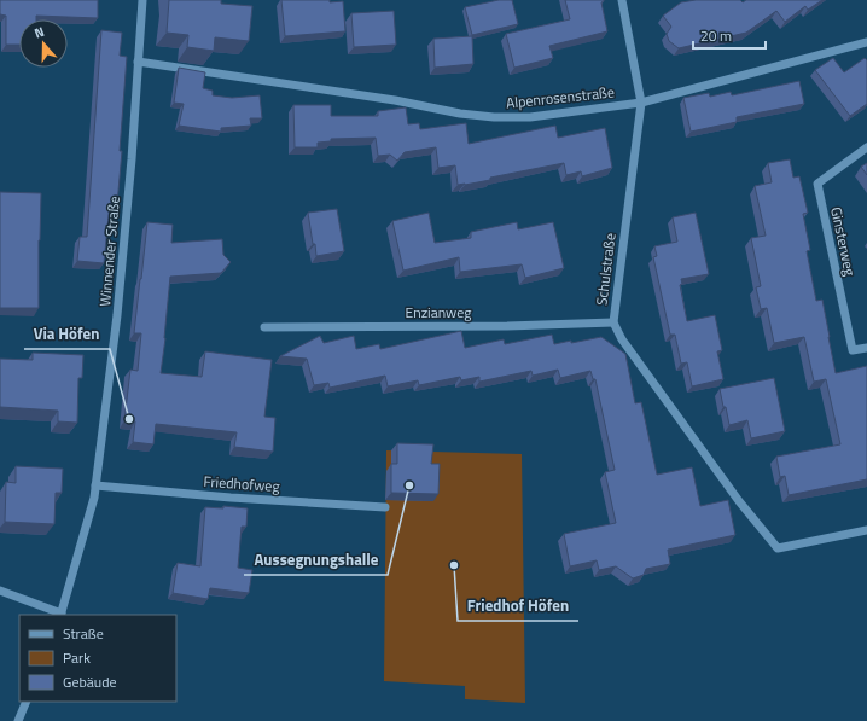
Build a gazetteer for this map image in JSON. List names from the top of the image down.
{
  "streets": {
    "street": [
      "Alpenrosenstraße",
      "Ginsterweg",
      "Winnender Straße",
      "Schulstraße",
      "Enzianweg",
      "Friedhofweg"
    ]
  },
  "crossings": [
    ["Alpenrosenstraße", "Winnender Straße"],
    ["Alpenrosenstraße", "Schulstraße"],
    ["Winnender Straße", "Friedhofweg"],
    ["Schulstraße", "Enzianweg"]
  ],
  "places": ["Via Höfen", "Aussegnungshalle", "Friedhof Höfen"],
  "legend": ["Straße", "Park", "Gebäude"],
  "scale_bar": "20 m",
  "north": "top"
}
